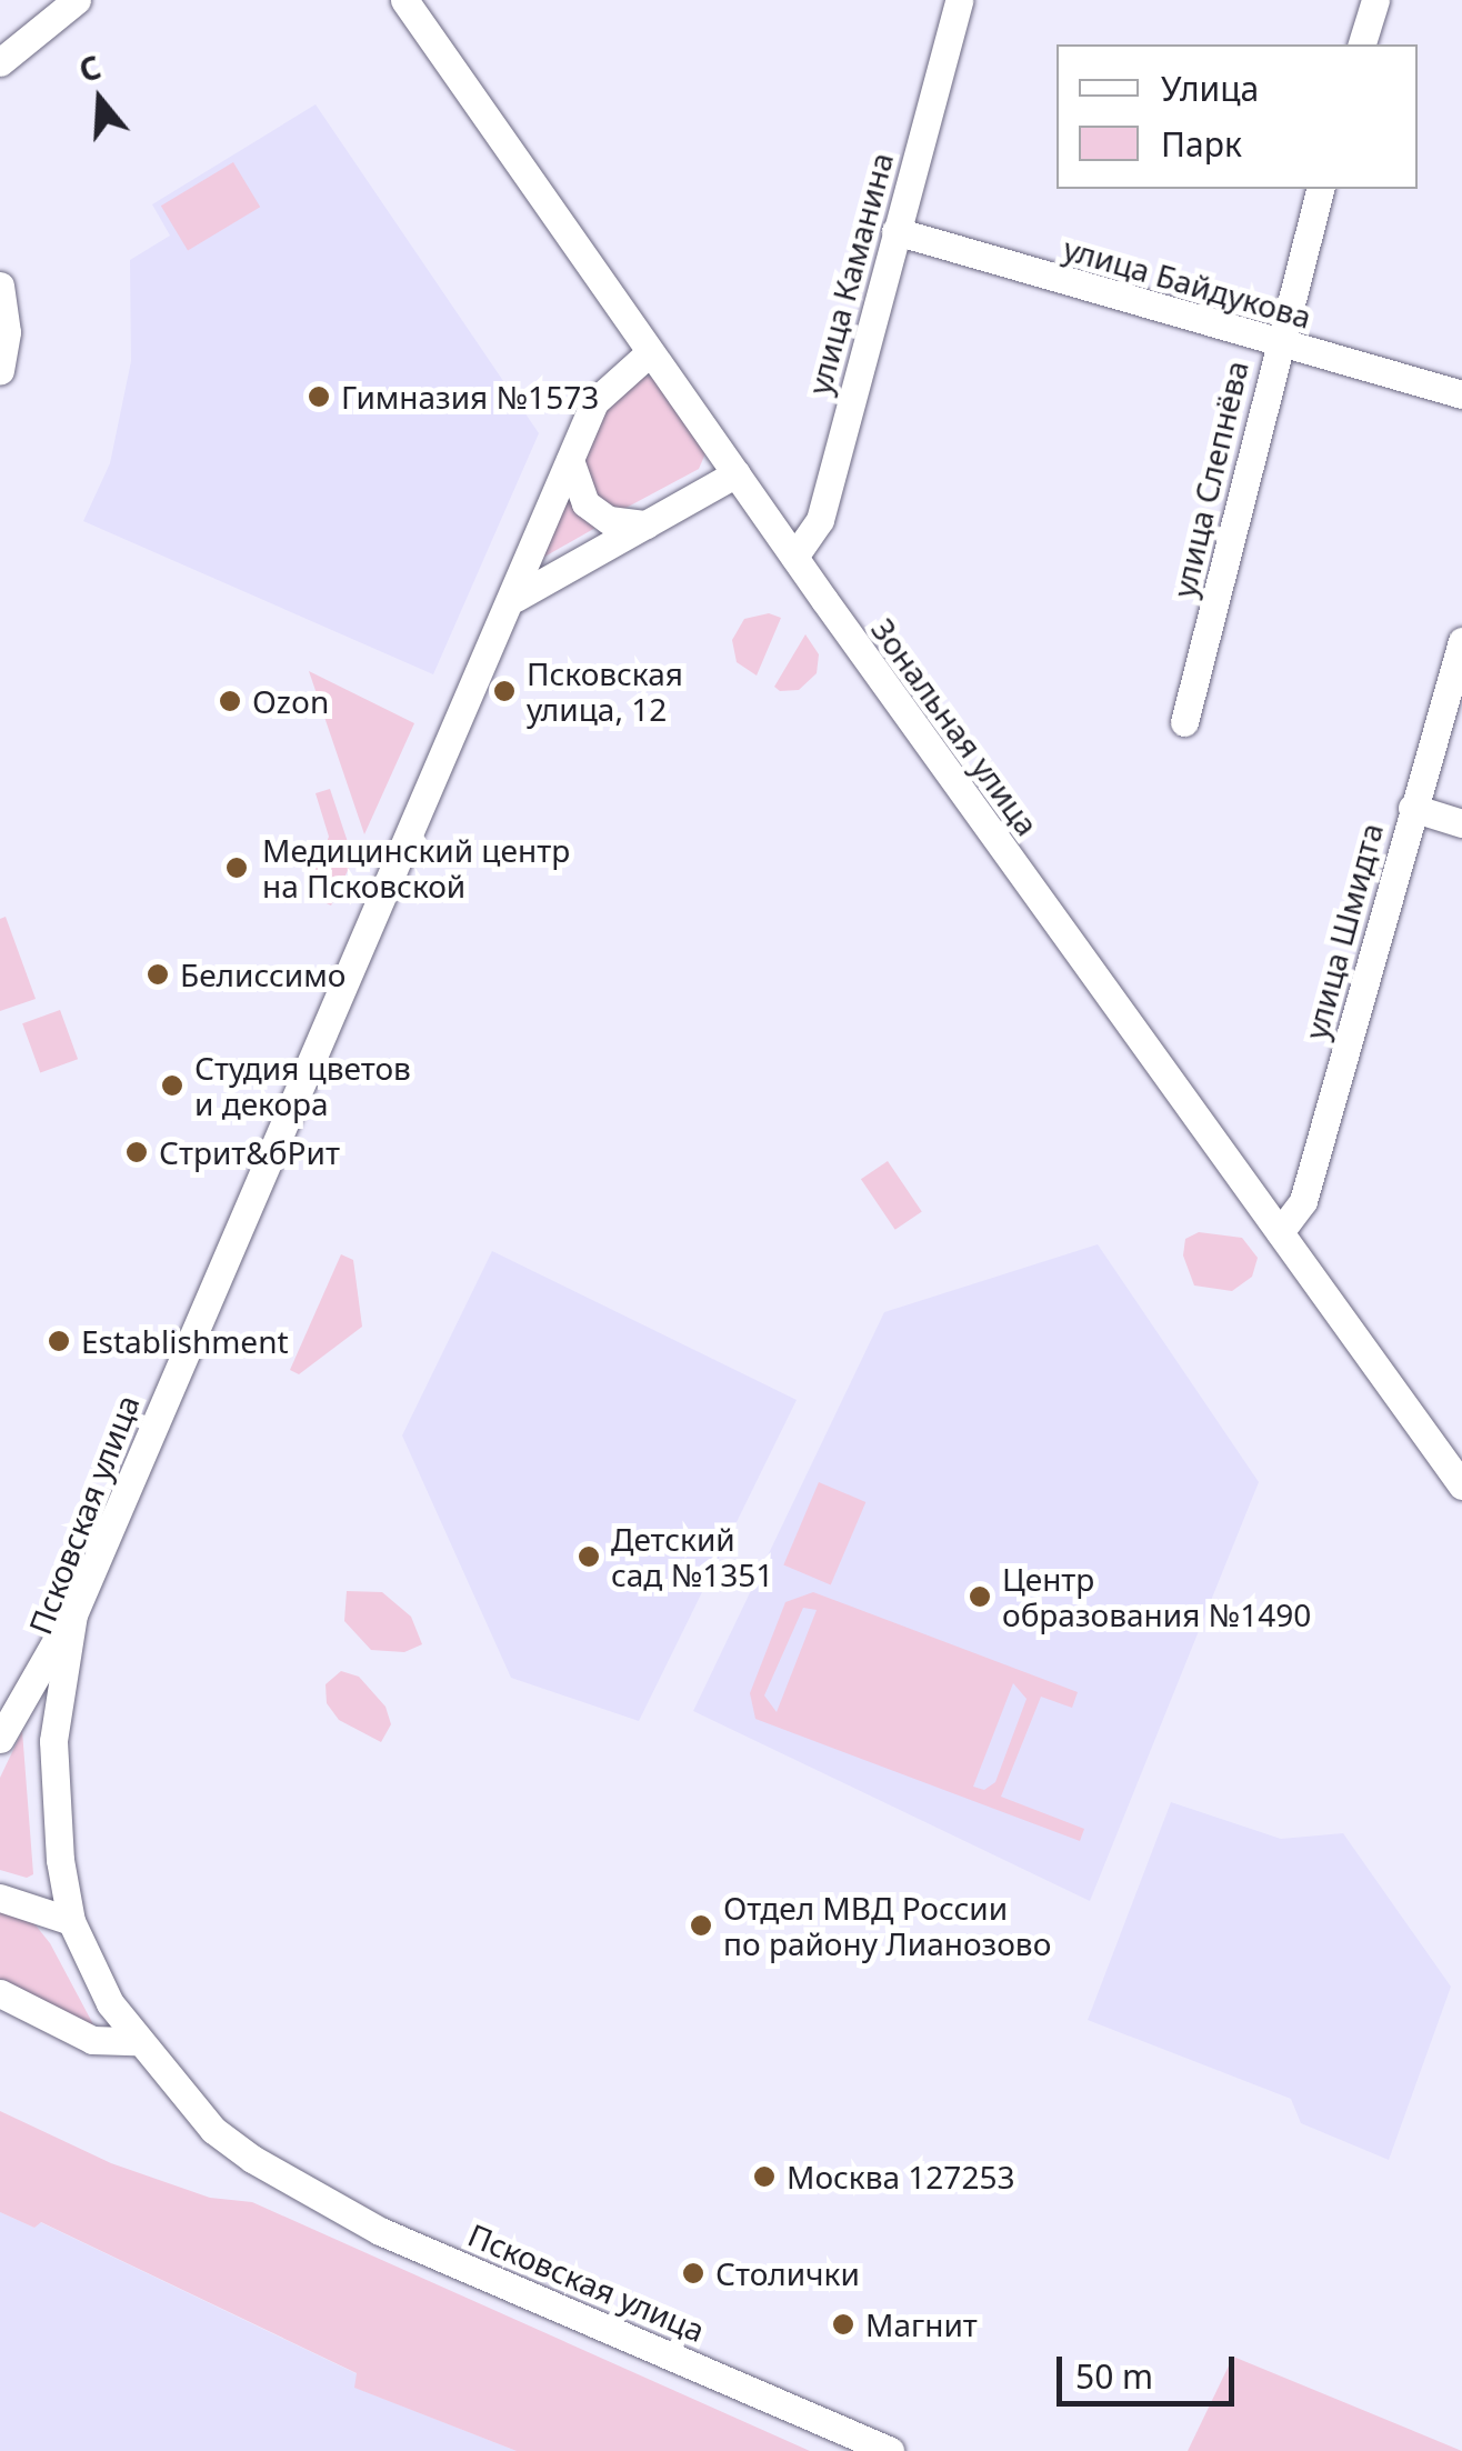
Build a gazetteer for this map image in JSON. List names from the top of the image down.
{
  "streets": {
    "street": [
      "улица Каманина",
      "улица Байдукова",
      "улица Слепнёва",
      "Зональная улица",
      "улица Шмидта",
      "Псковская улица"
    ]
  },
  "crossings": [
    ["улица Каманина", "улица Байдукова"],
    ["улица Каманина", "Зональная улица"],
    ["улица Байдукова", "улица Слепнёва"],
    ["Зональная улица", "улица Шмидта"],
    ["Зональная улица", "Псковская улица"]
  ],
  "places": [
    "Гимназия №1573",
    "Псковская улица, 12",
    "Ozon",
    "Медицинский центр на Псковской",
    "Белиссимо",
    "Студия цветов и декора",
    "Стрит&бРит",
    "Establishment",
    "Детский сад №1351",
    "Центр образования №1490",
    "Отдел МВД России по району Лианозово",
    "Москва 127253",
    "Столички",
    "Магнит"
  ],
  "legend": ["Улица", "Парк"],
  "scale_bar": "50 m",
  "north": "top"
}
